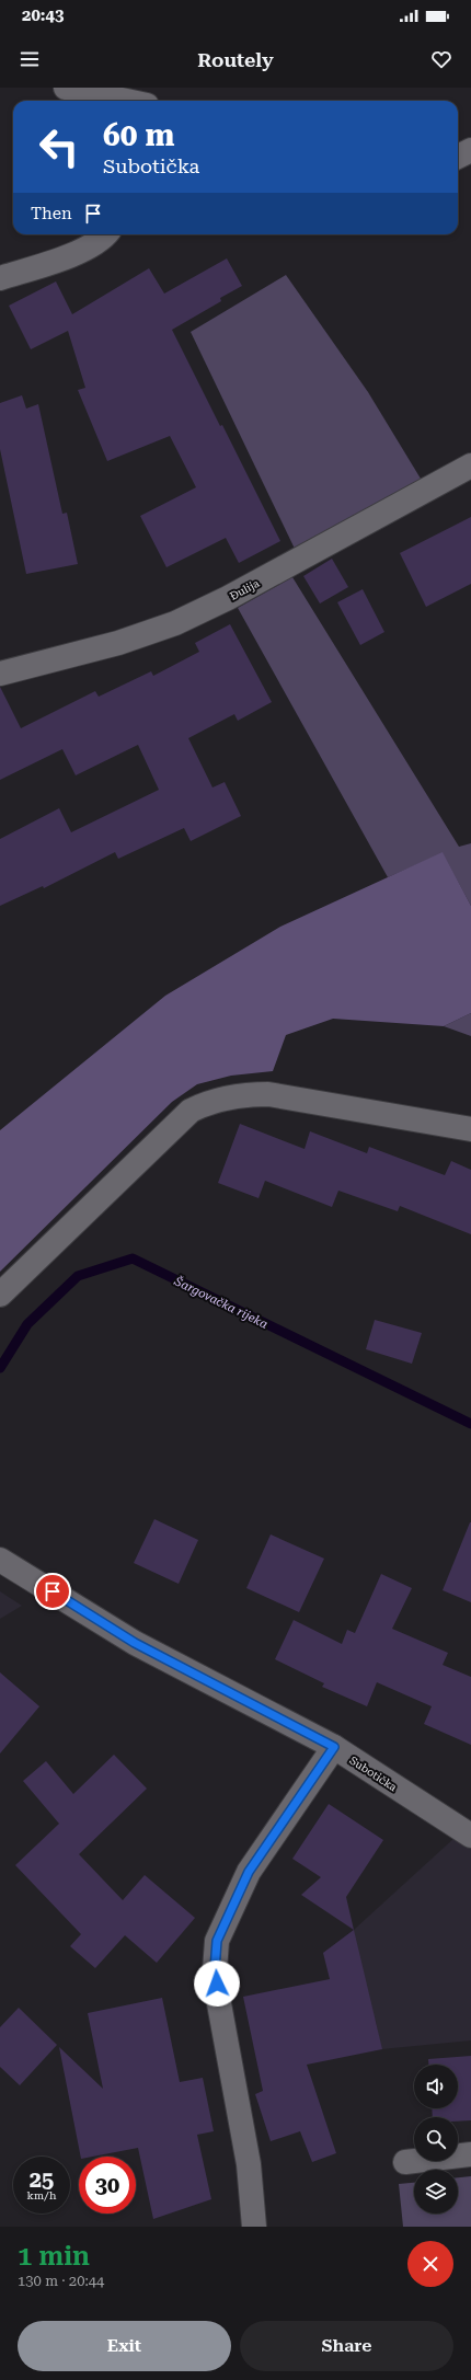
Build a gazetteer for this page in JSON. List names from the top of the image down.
{
  "streets": {
    "street": ["Đulija", "Subotička"]
  },
  "water": ["Šargovačka rijeka"],
  "page": {
    "status": "20:43",
    "header": "Routely",
    "turn": ["60 m", "Subotička"],
    "then": "Then",
    "speed": "25 km/h",
    "limit": "30",
    "heading": ["1 min", "130 m · 20:44"],
    "buttons": ["Exit", "Share"]
  }
}
